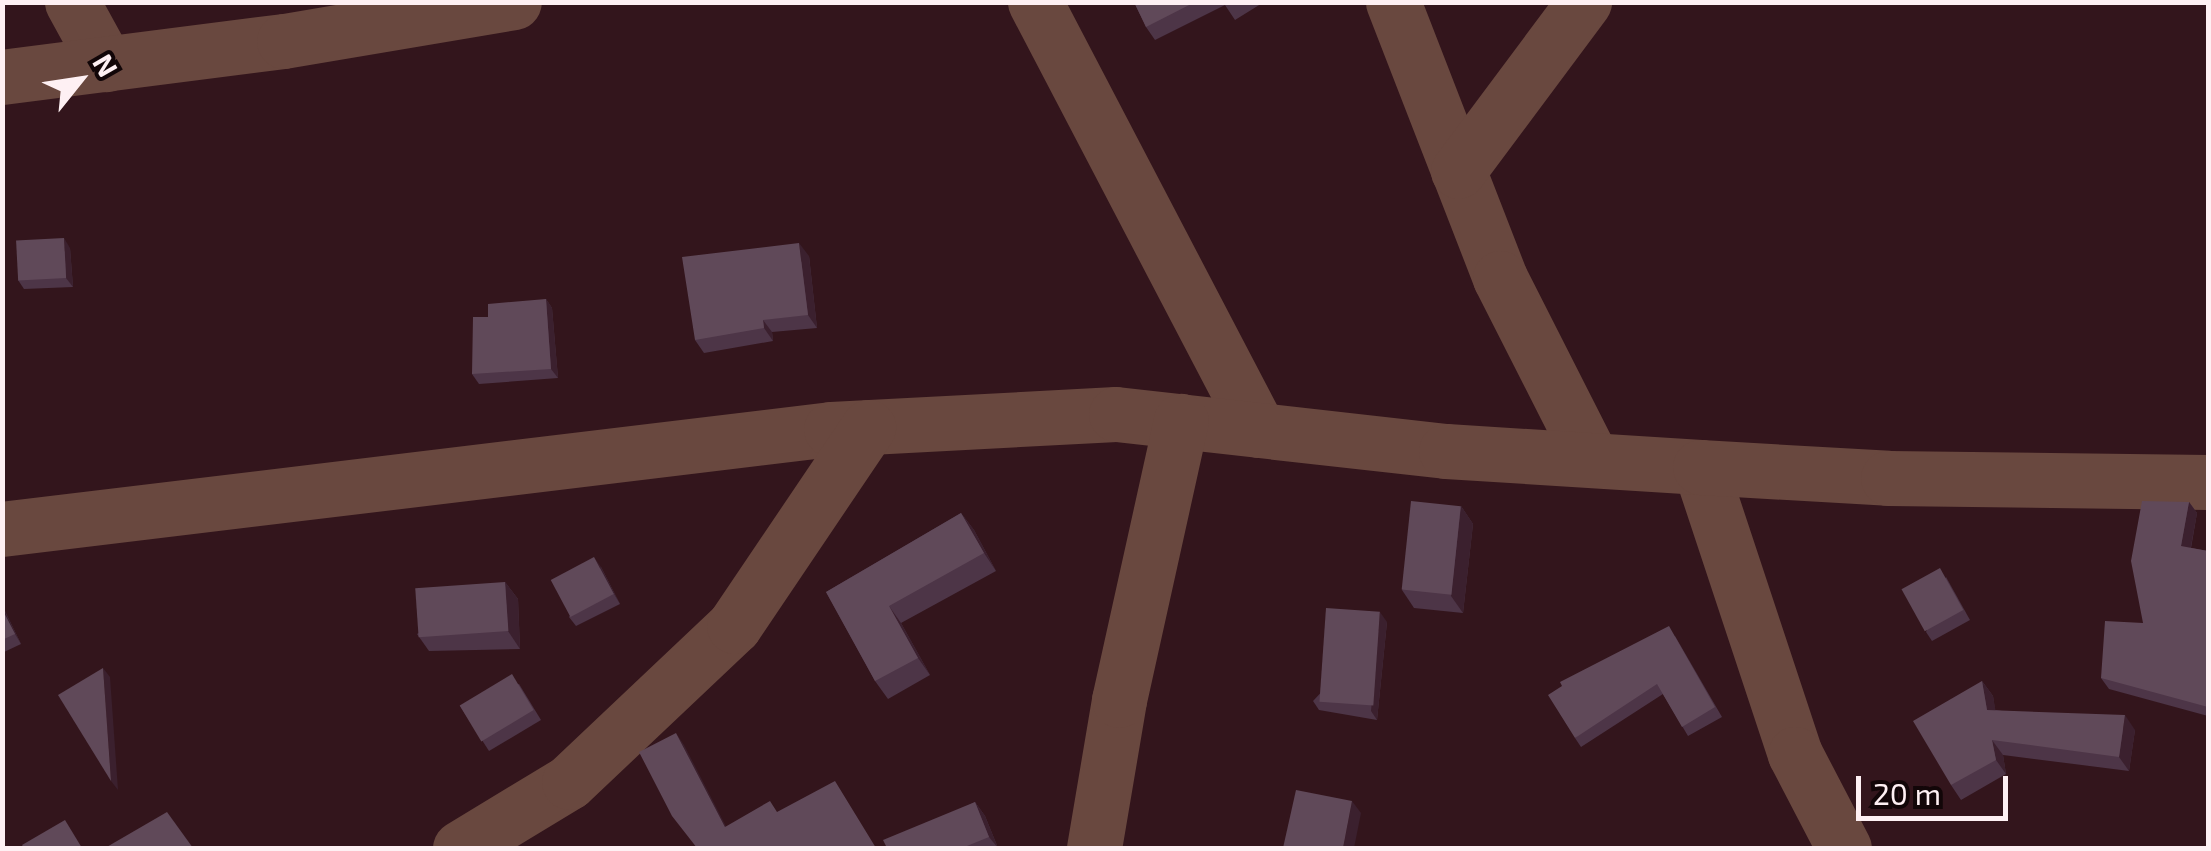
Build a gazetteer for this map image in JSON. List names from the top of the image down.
{
  "scale_bar": "20 m",
  "north": "top right"
}
